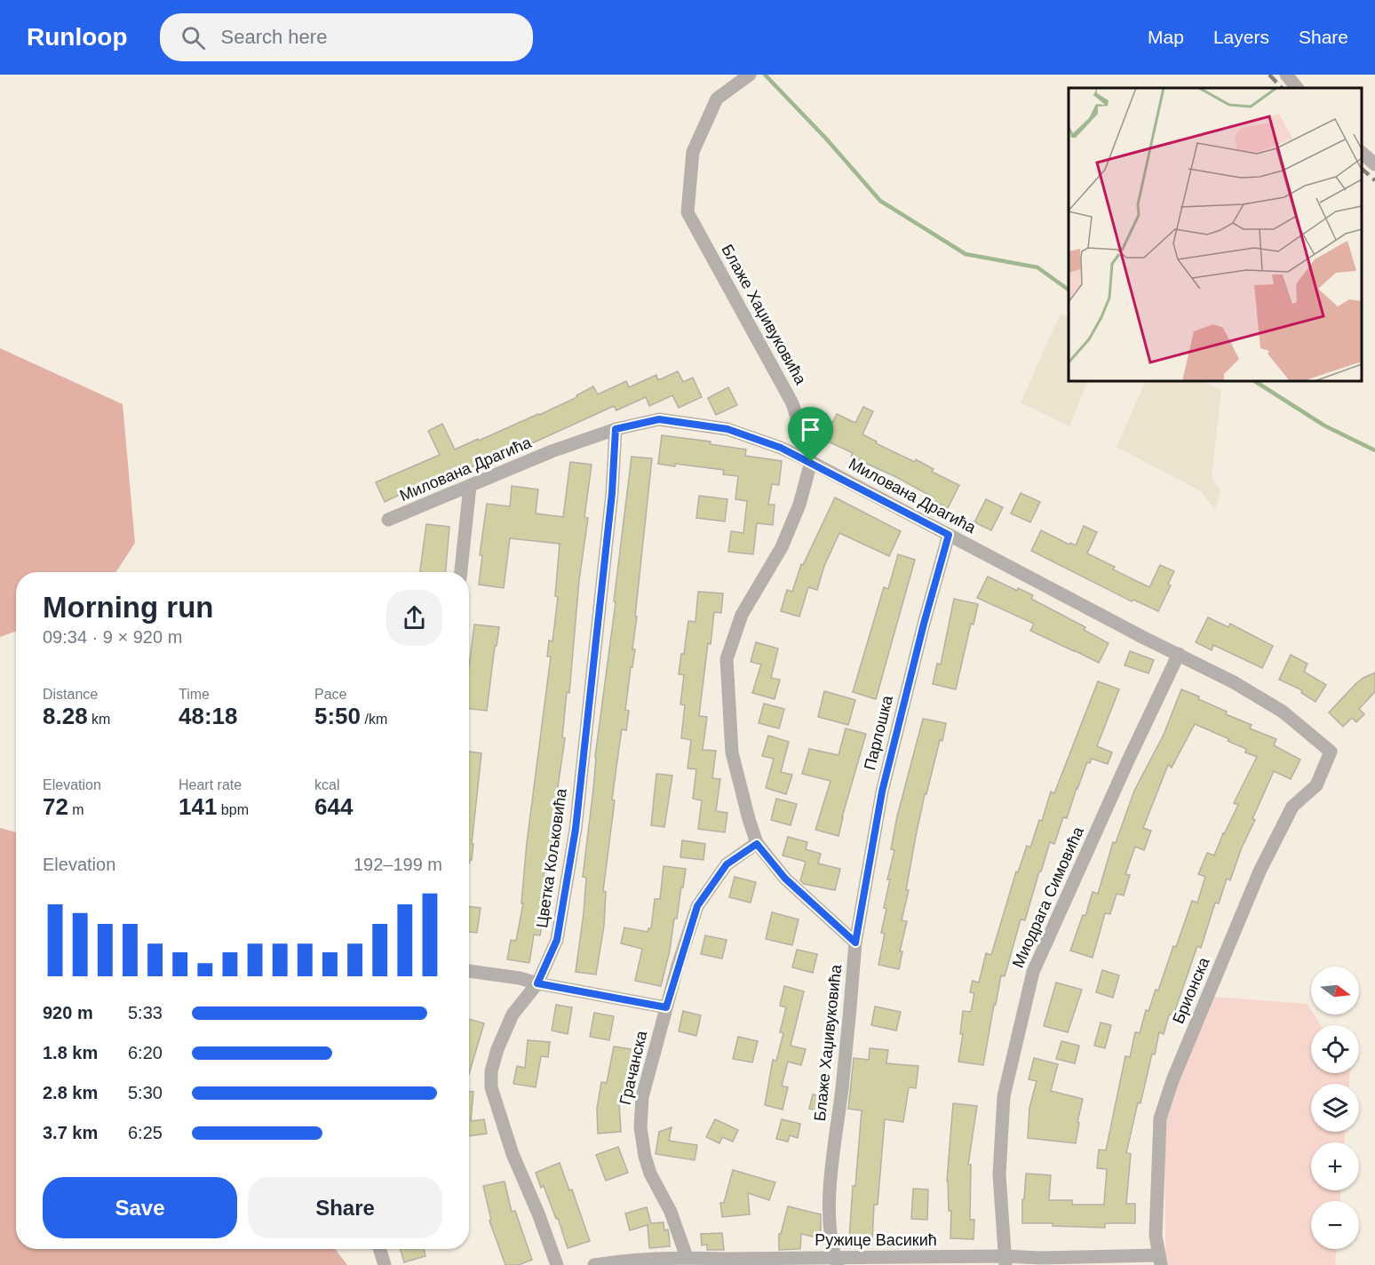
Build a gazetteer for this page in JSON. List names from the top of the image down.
{
  "streets": {
    "street": [
      "Блаже Хаџивуковића",
      "Милована Драгића",
      "Парлошка",
      "Цветка Кољковића",
      "Миодрага Симовића",
      "Брионска",
      "Грачанска",
      "Ружице Васикић"
    ]
  },
  "crossings": [
    ["Блаже Хаџивуковића", "Милована Драгића"],
    ["Блаже Хаџивуковића", "Парлошка"],
    ["Блаже Хаџивуковића", "Ружице Васикић"],
    ["Милована Драгића", "Парлошка"],
    ["Милована Драгића", "Цветка Кољковића"],
    ["Милована Драгића", "Миодрага Симовића"],
    ["Милована Драгића", "Брионска"],
    ["Миодрага Симовића", "Ружице Васикић"],
    ["Брионска", "Ружице Васикић"],
    ["Грачанска", "Ружице Васикић"]
  ],
  "north": "right",
  "page": {
    "header": "Runloop",
    "search": "Search here",
    "nav": ["Map", "Layers", "Share"],
    "heading": ["Morning run", "09:34 · 9 × 920 m"],
    "stats": [
      ["Distance", "8.28 km"],
      ["Time", "48:18"],
      ["Pace", "5:50 /km"],
      ["Elevation", "72 m"],
      ["Heart rate", "141 bpm"],
      ["kcal", "644"]
    ],
    "chart": ["Elevation", "192–199 m"],
    "map_buttons": ["+", "−"],
    "list": [
      {
        "name": "920 m",
        "note": "5:33"
      },
      {
        "name": "1.8 km",
        "note": "6:20"
      },
      {
        "name": "2.8 km",
        "note": "5:30"
      },
      {
        "name": "3.7 km",
        "note": "6:25"
      }
    ],
    "buttons": ["Save", "Share"]
  }
}
